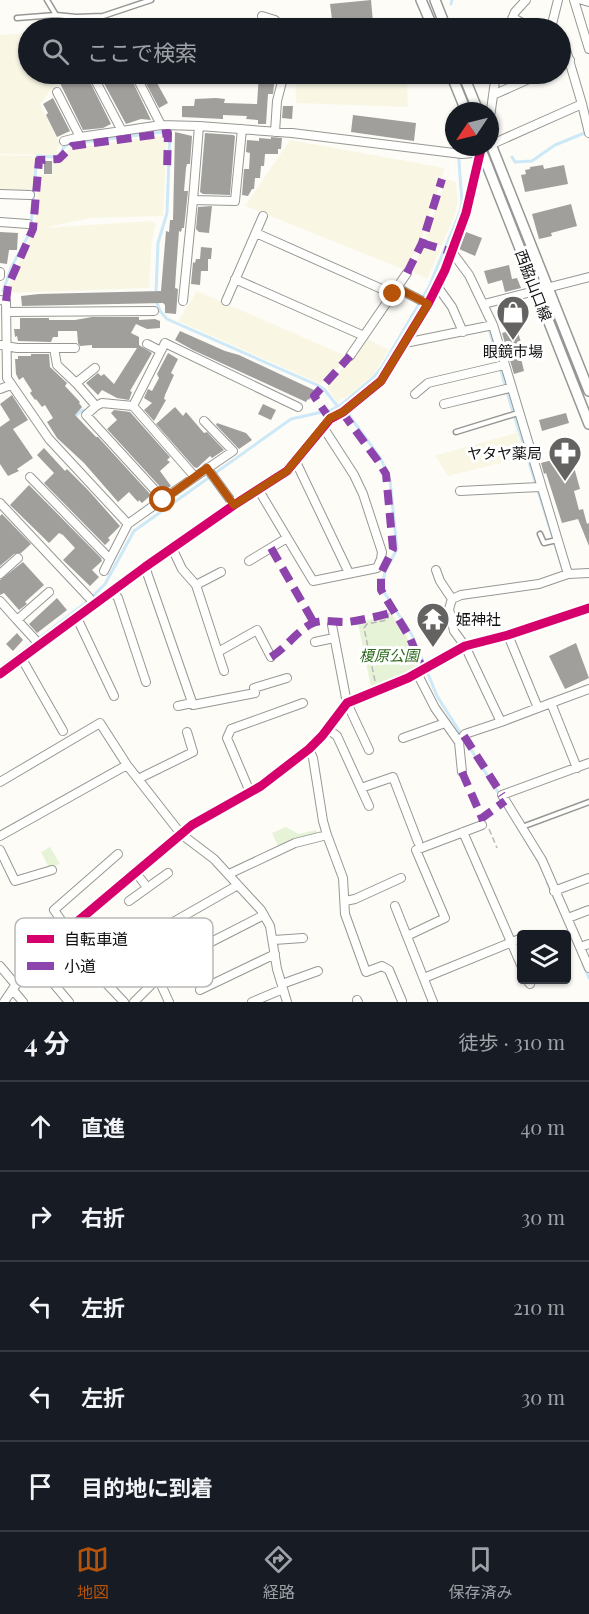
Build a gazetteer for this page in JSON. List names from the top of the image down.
{
  "streets": {
    "street": ["西脇山口線"]
  },
  "parks": ["榎原公園"],
  "places": {
    "shop": ["眼鏡市場"],
    "pharmacy": ["ヤタヤ薬局"],
    "temple": ["姫神社"]
  },
  "legend": ["自転車道", "小道"],
  "north": "bottom left",
  "page": {
    "search": "ここで検索",
    "heading": ["4 分", "徒歩 · 310 m"],
    "list": [
      ["直進", "40 m"],
      ["右折", "30 m"],
      ["左折", "210 m"],
      ["左折", "30 m"],
      "目的地に到着"
    ],
    "nav": ["地図", "経路", "保存済み"]
  }
}
